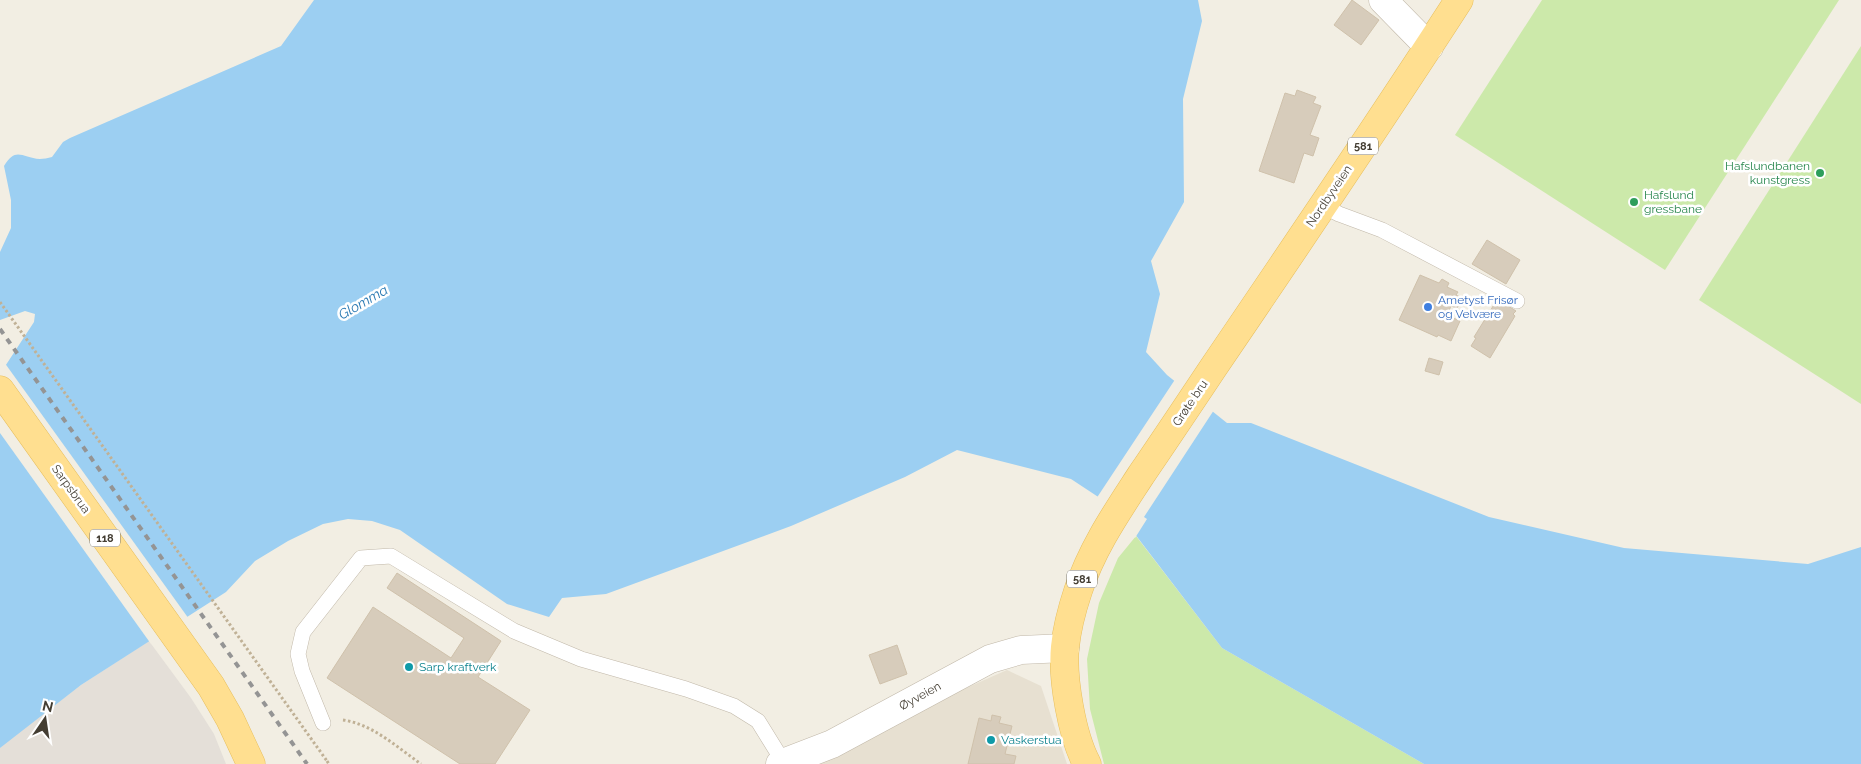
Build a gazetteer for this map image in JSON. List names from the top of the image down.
{
  "streets": {
    "main road": [
      "581",
      "Nordbyveien",
      "Grøte bru",
      "Sarpsbrua",
      "118"
    ],
    "street": ["Øyveien"]
  },
  "crossings": [
    ["581", "Grøte bru"],
    ["581", "Øyveien"],
    ["Nordbyveien", "Grøte bru"],
    ["Grøte bru", "Øyveien"]
  ],
  "water": ["Glomma"],
  "places": [
    "Hafslundbanen kunstgress",
    "Hafslund gressbane",
    "Ametyst Frisør og Velvære",
    "Sarp kraftverk",
    "Vaskerstua"
  ],
  "north": "top"
}
